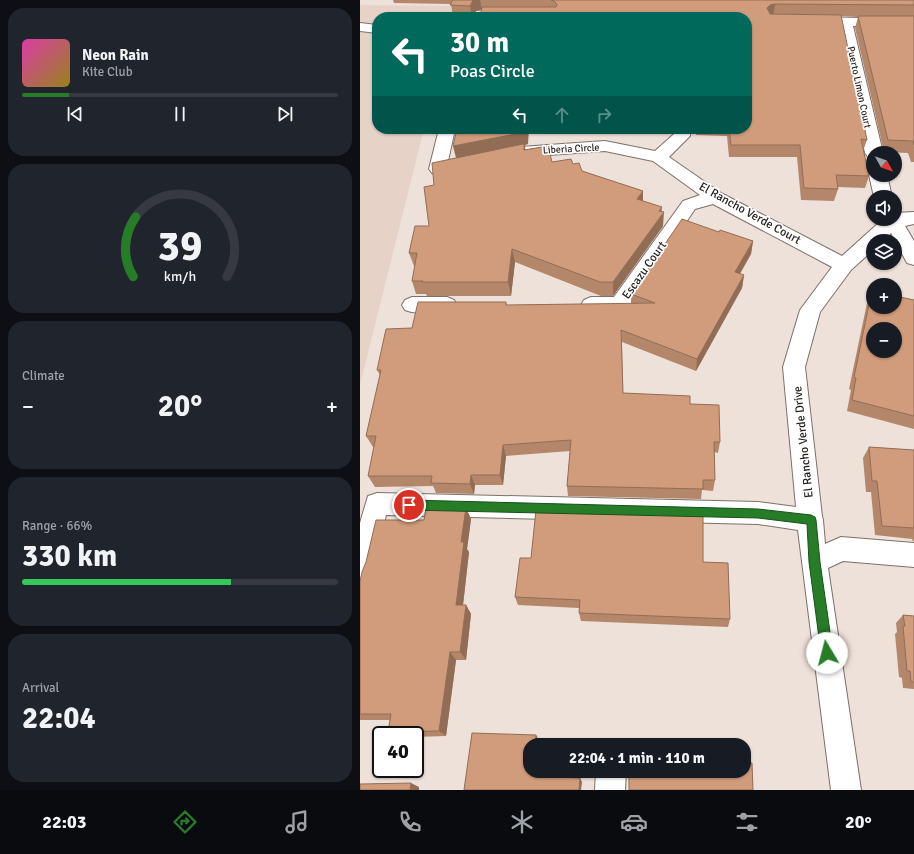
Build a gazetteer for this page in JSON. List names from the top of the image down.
{
  "streets": {
    "street": [
      "Puerto Limon Court",
      "Liberia Circle",
      "El Rancho Verde Court",
      "Escazu Court",
      "El Rancho Verde Drive"
    ]
  },
  "crossings": [
    ["Liberia Circle", "El Rancho Verde Court"],
    ["El Rancho Verde Court", "Escazu Court"],
    ["El Rancho Verde Court", "El Rancho Verde Drive"]
  ],
  "north": "bottom right",
  "page": {
    "turn": ["30 m", "Poas Circle"],
    "song": ["Neon Rain", "Kite Club"],
    "map_buttons": ["+", "−"],
    "tile": [
      "Climate",
      ["Range · 66%", "330 km"],
      ["Arrival", "22:04"]
    ],
    "heat": ["−", "20°", "+"],
    "limit": "40",
    "trip": "22:04 · 1 min · 110 m",
    "tabs": ["22:03", "20°"],
    "gauge": ["39", "km/h"]
  }
}
